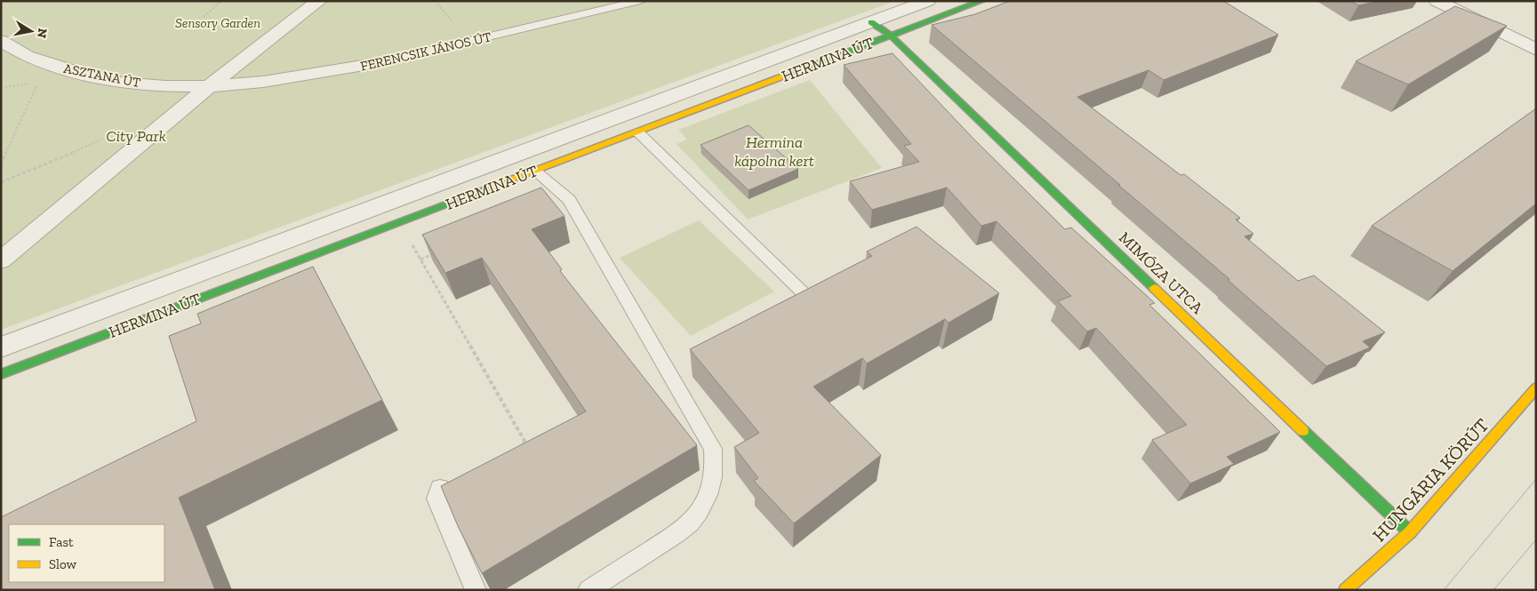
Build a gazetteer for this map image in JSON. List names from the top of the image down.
{
  "streets": {
    "street": [
      "FERENCSIK JÁNOS ÚT",
      "HERMINA ÚT",
      "ASZTANA ÚT",
      "MIMÓZA UTCA",
      "HUNGÁRIA KÖRÚT"
    ]
  },
  "crossings": [
    ["FERENCSIK JÁNOS ÚT", "ASZTANA ÚT"],
    ["HERMINA ÚT", "MIMÓZA UTCA"],
    ["MIMÓZA UTCA", "HUNGÁRIA KÖRÚT"]
  ],
  "parks": ["Sensory Garden", "City Park", "Hermina kápolna kert"],
  "legend": ["Fast", "Slow"],
  "north": "right"
}
